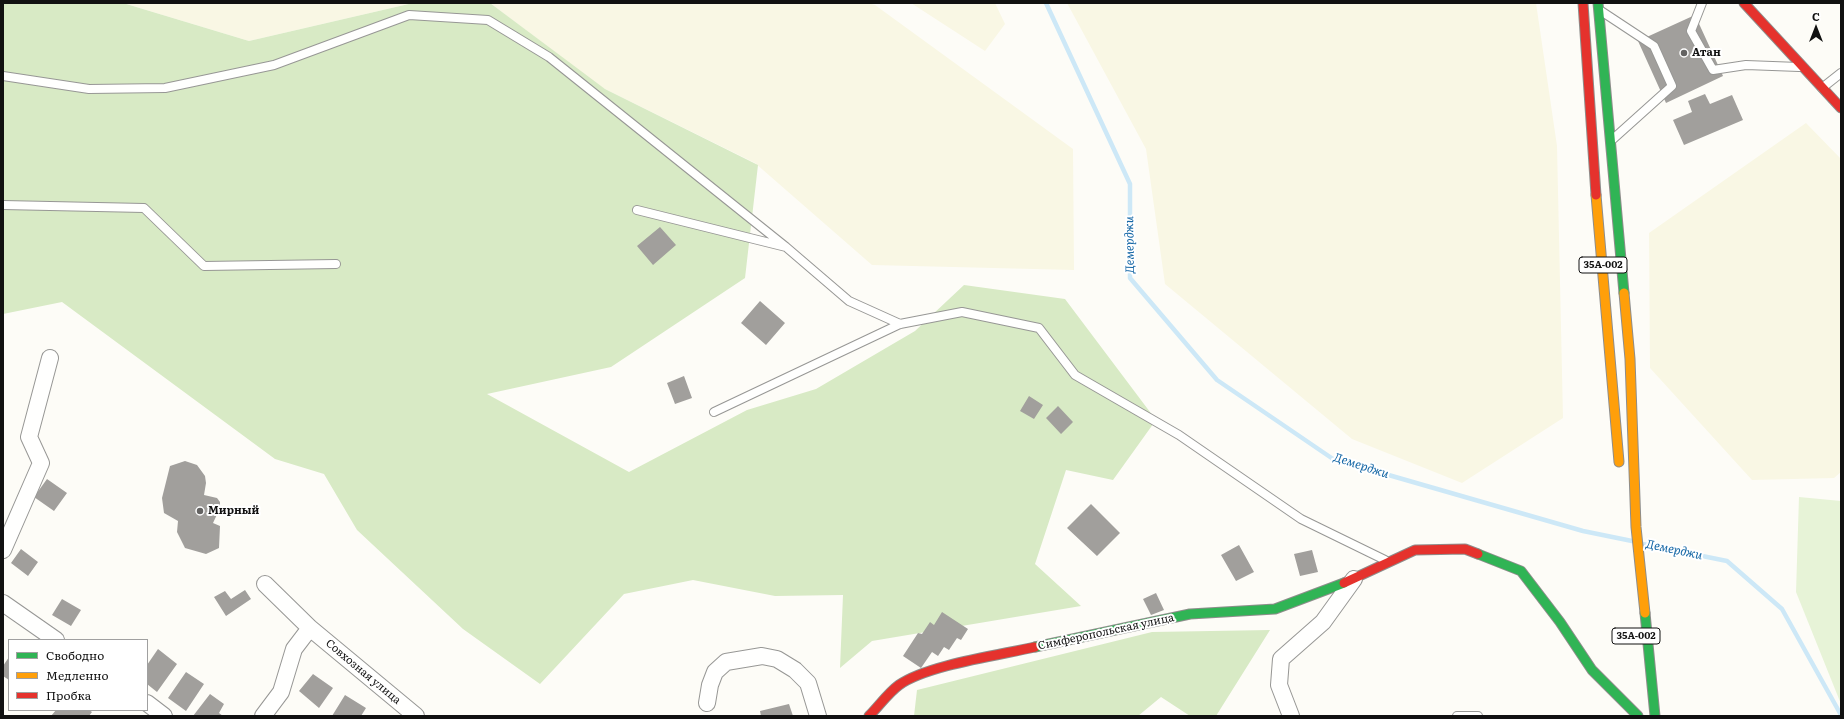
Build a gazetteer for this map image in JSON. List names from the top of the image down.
{
  "streets": {
    "main road": ["35А-002", "Симферопольская улица"],
    "street": ["Совхозная улица"]
  },
  "water": ["Демерджи"],
  "places": ["Атан", "Мирный"],
  "legend": ["Свободно", "Медленно", "Пробка"],
  "north": "top"
}
